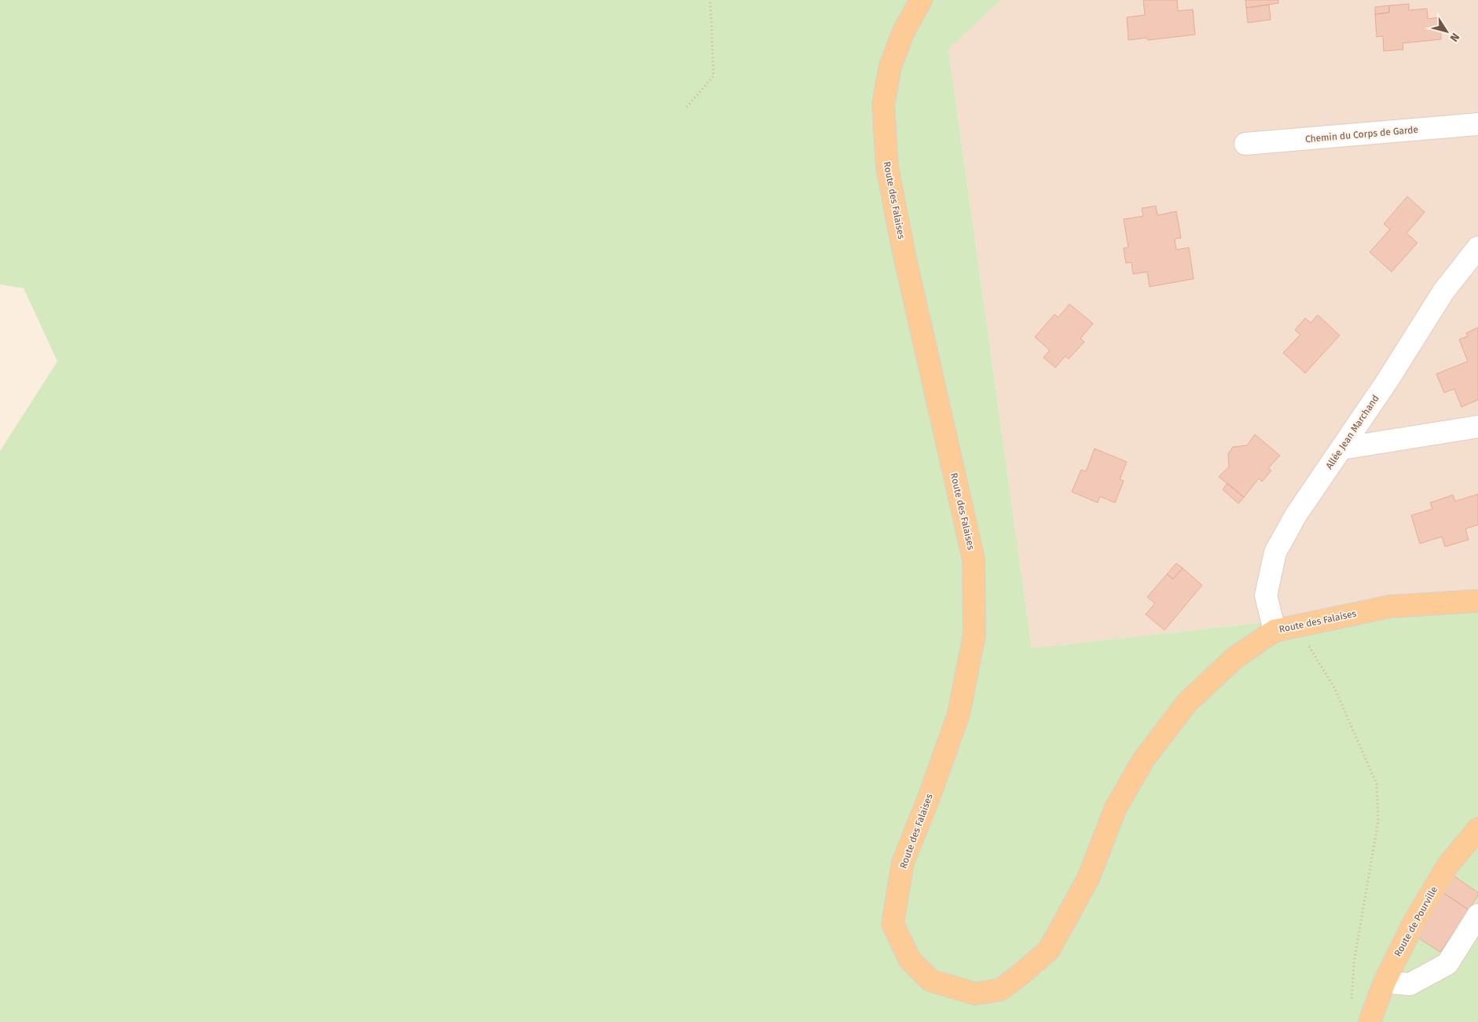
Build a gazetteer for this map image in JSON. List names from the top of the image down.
{
  "streets": {
    "main road": ["Route des Falaises", "Route de Pourville"],
    "street": ["Chemin du Corps de Garde", "Allée Jean Marchand"]
  },
  "crossings": [
    ["Route des Falaises", "Allée Jean Marchand"]
  ],
  "north": "bottom right"
}
